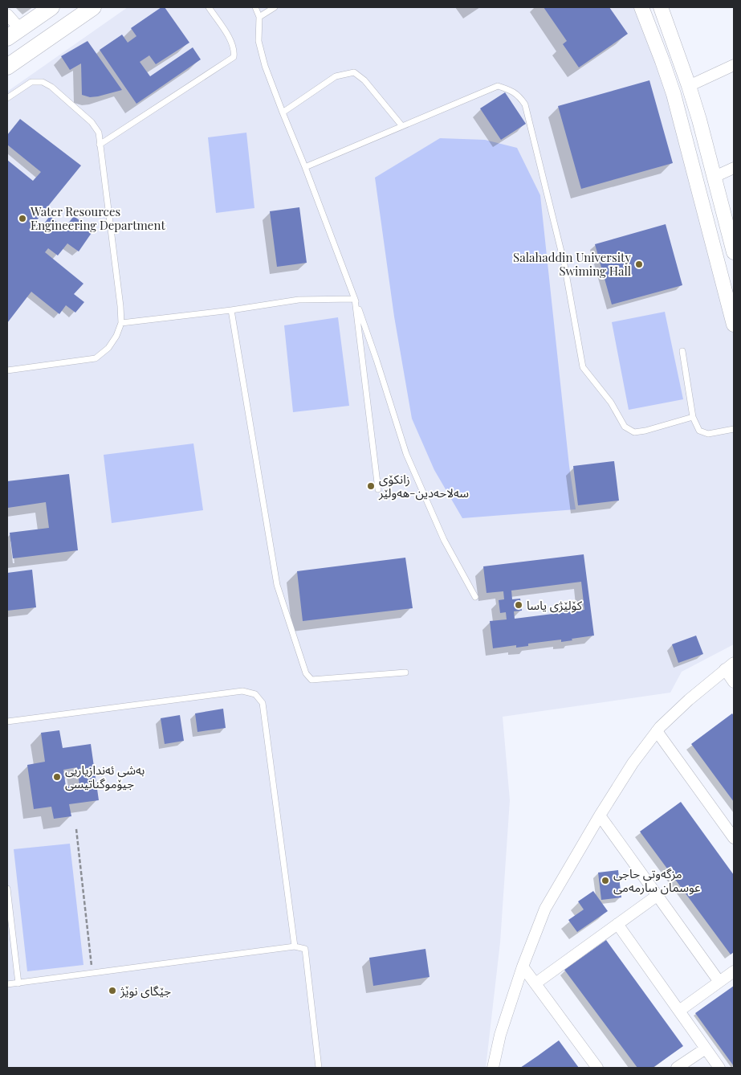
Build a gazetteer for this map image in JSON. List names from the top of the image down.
{
  "places": [
    "Water Resources Engineering Department",
    "Salahaddin University Swiming Hall",
    "زانکۆی سەلاحەدین-هەولێر",
    "کۆلێژی یاسا",
    "بەشی ئەندازیاریی جیۆموگناتیسی",
    "مزگەوتی حاجی عوسمان سارمەمی",
    "جێگای نوێژ"
  ]
}
